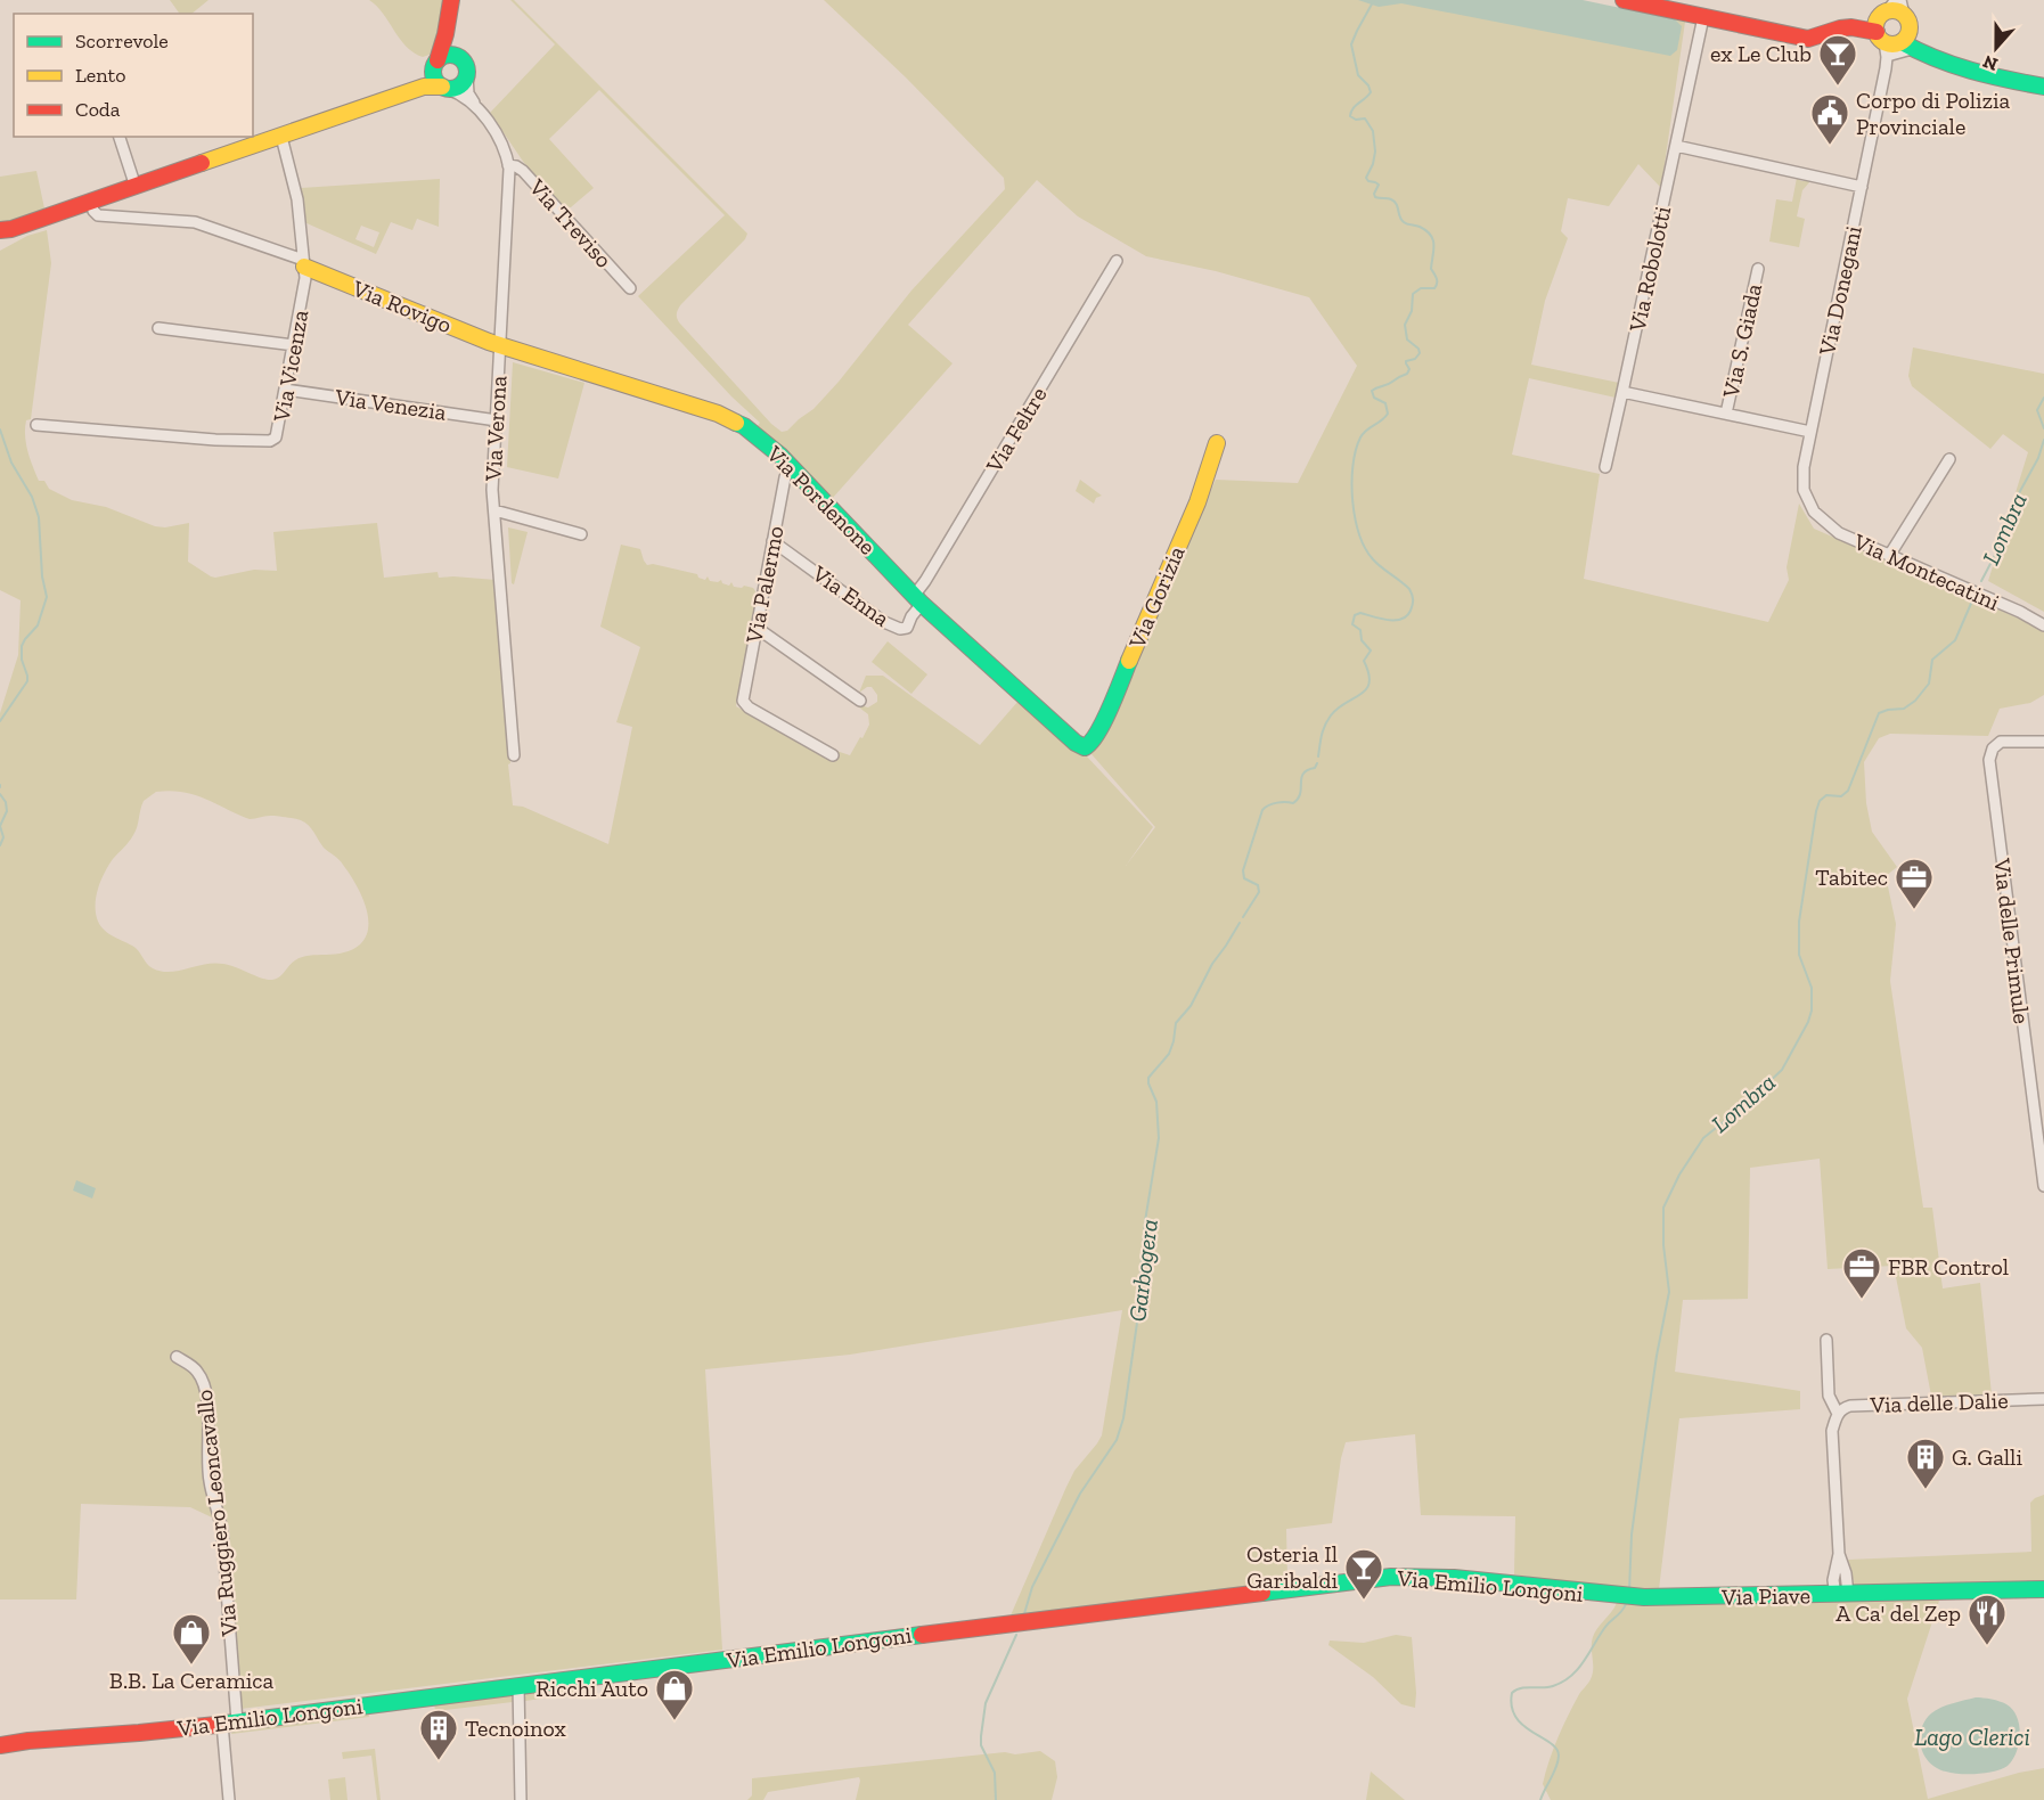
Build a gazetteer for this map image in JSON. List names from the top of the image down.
{
  "streets": {
    "street": [
      "Via Treviso",
      "Via Robolotti",
      "Via Donegani",
      "Via Rovigo",
      "Via S. Giada",
      "Via Vicenza",
      "Via Venezia",
      "Via Verona",
      "Via Feltre",
      "Via Pordenone",
      "Via Montecatini",
      "Via Palermo",
      "Via Enna",
      "Via Gorizia",
      "Via delle Primule",
      "Via delle Dalie",
      "Via Ruggiero Leoncavallo",
      "Via Emilio Longoni",
      "Via Piave"
    ]
  },
  "crossings": [
    ["Via Treviso", "Via Verona"],
    ["Via Donegani", "Via Montecatini"],
    ["Via Rovigo", "Via Vicenza"],
    ["Via Rovigo", "Via Verona"],
    ["Via Rovigo", "Via Pordenone"],
    ["Via Vicenza", "Via Venezia"],
    ["Via Venezia", "Via Verona"],
    ["Via Verona", "Via Pordenone"],
    ["Via Feltre", "Via Pordenone"],
    ["Via Feltre", "Via Enna"],
    ["Via Pordenone", "Via Palermo"],
    ["Via Pordenone", "Via Enna"],
    ["Via Pordenone", "Via Gorizia"],
    ["Via Palermo", "Via Enna"],
    ["Via Ruggiero Leoncavallo", "Via Emilio Longoni"],
    ["Via Emilio Longoni", "Via Piave"]
  ],
  "water": ["Lombra", "Garbogera", "Lago Clerici"],
  "places": {
    "bar": ["ex Le Club", "Osteria Il Garibaldi"],
    "public building": ["Corpo di Polizia Provinciale"],
    "office": ["Tabitec", "FBR Control"],
    "building": ["G. Galli", "Tecnoinox"],
    "restaurant": ["A Ca' del Zep"],
    "shop": ["B.B. La Ceramica", "Ricchi Auto"]
  },
  "legend": ["Scorrevole", "Lento", "Coda"],
  "north": "bottom"
}
